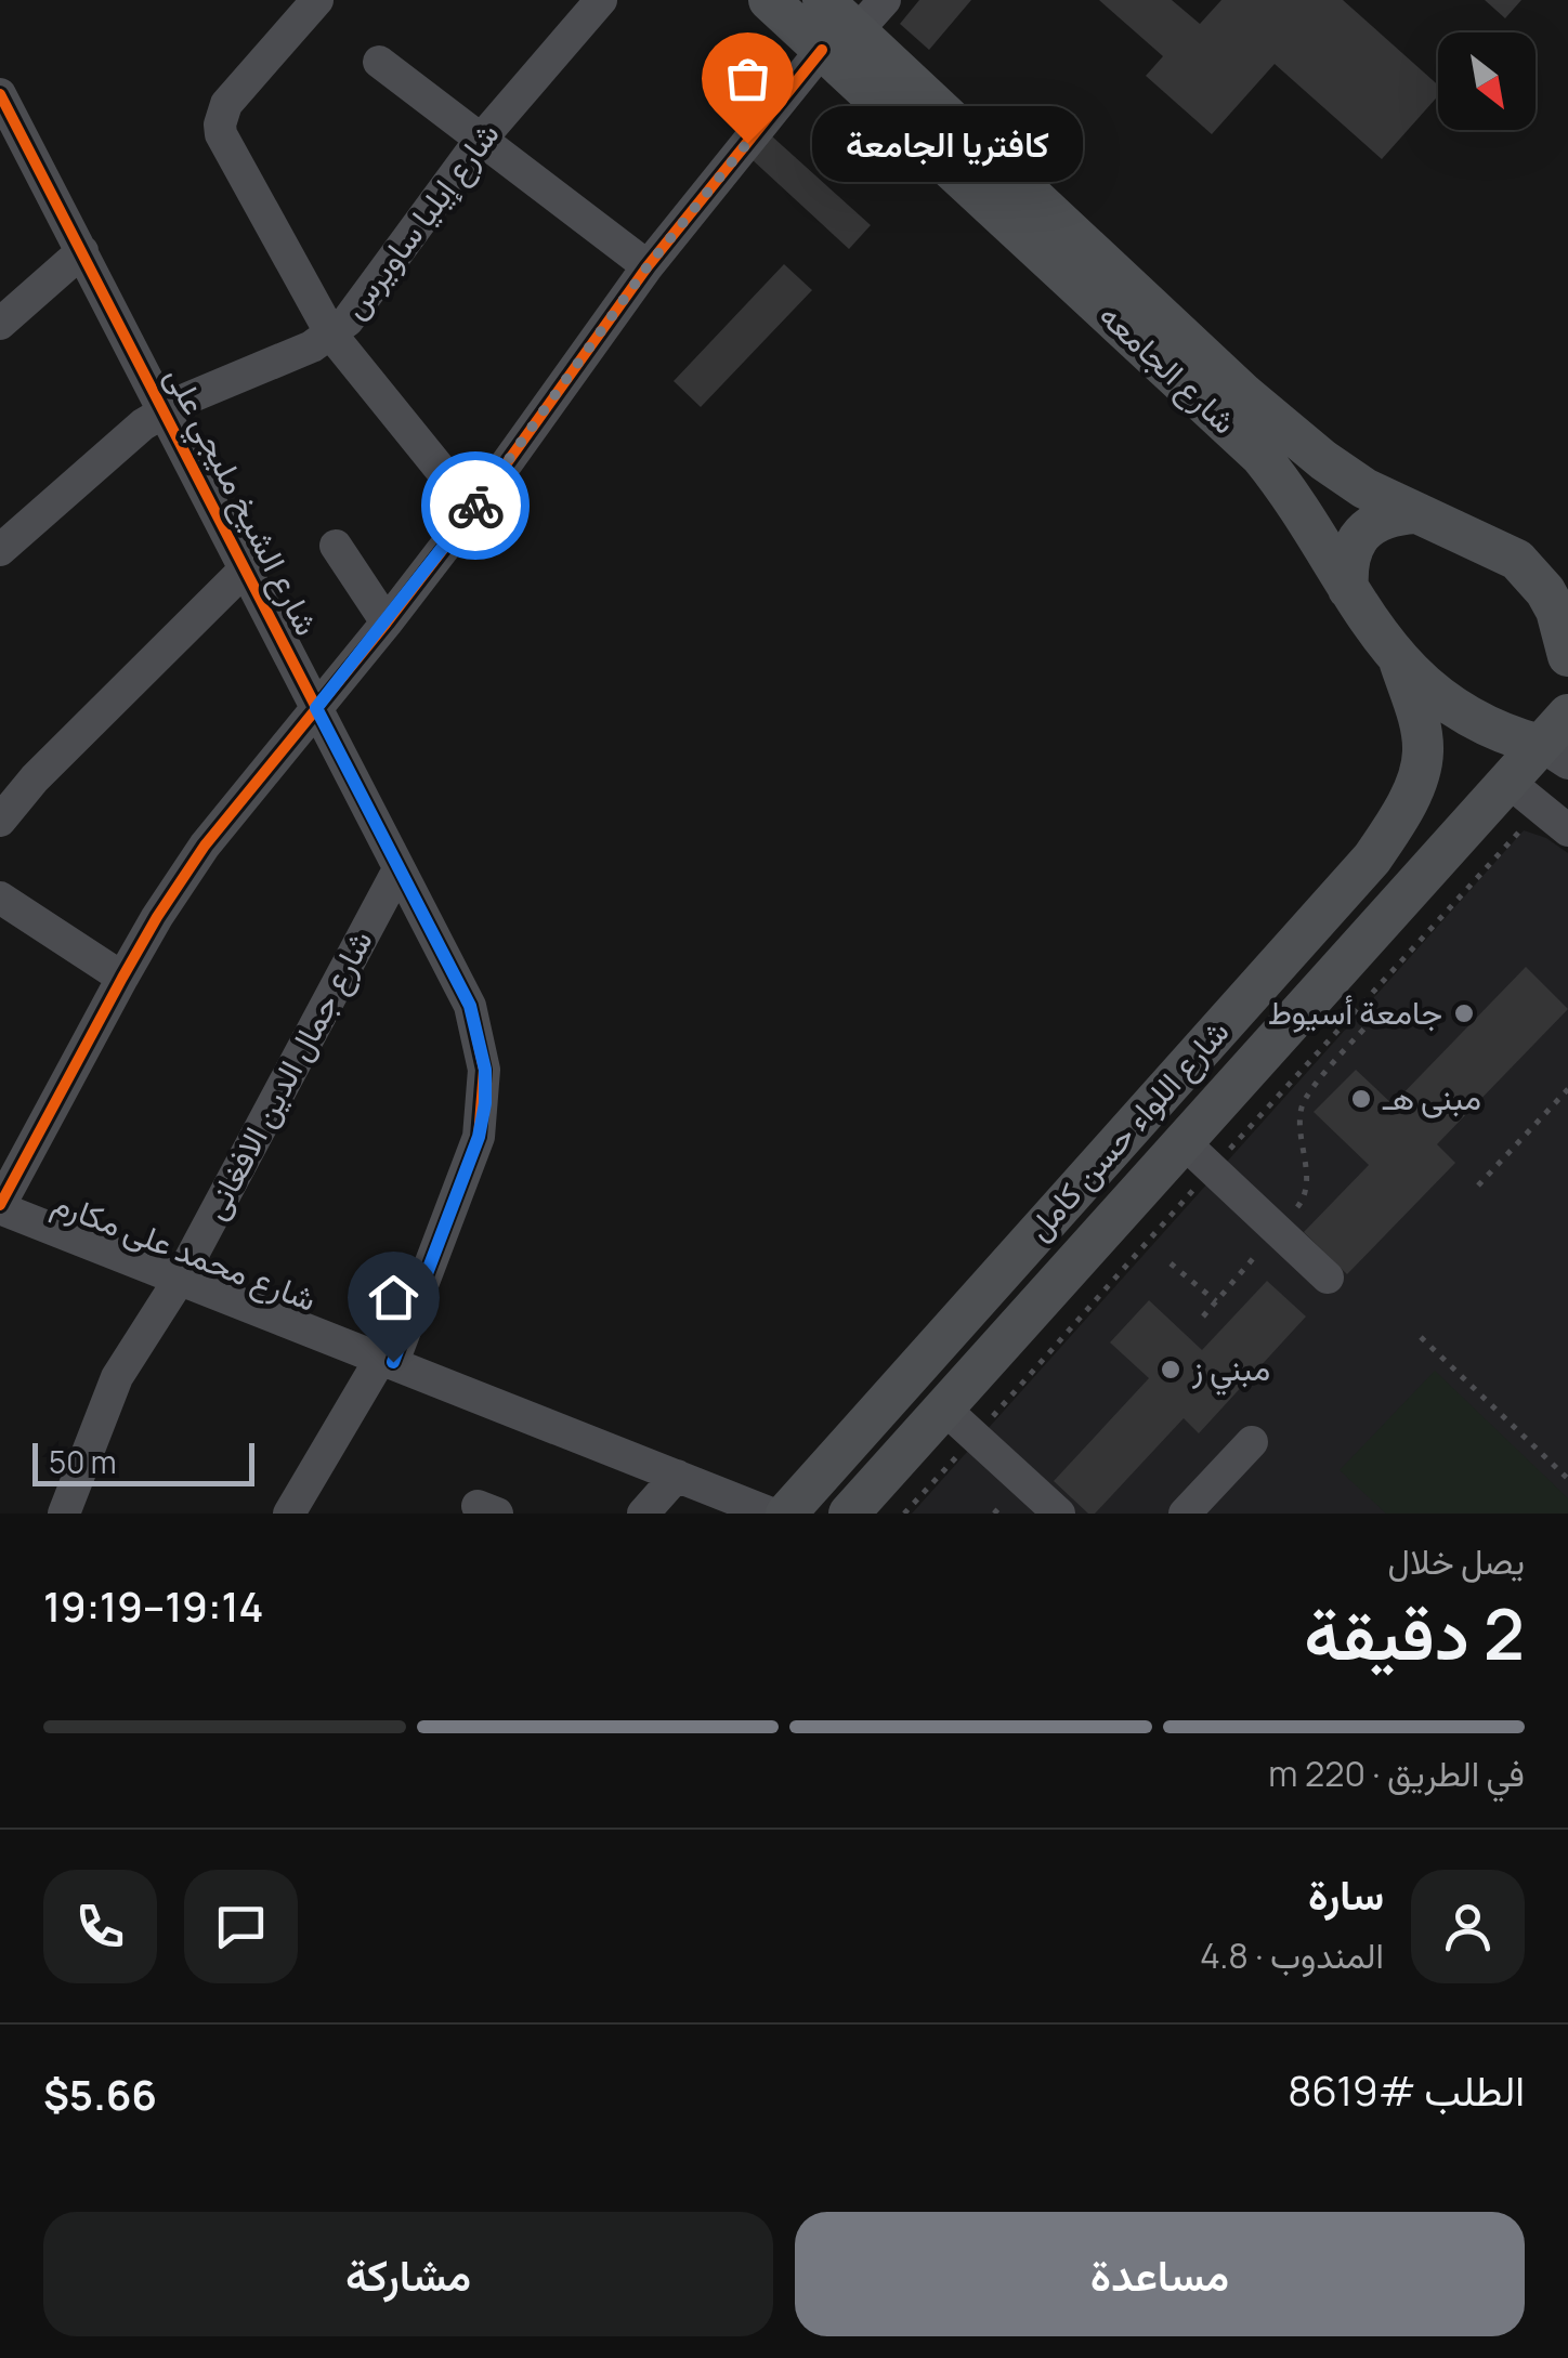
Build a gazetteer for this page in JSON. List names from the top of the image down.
{
  "streets": {
    "main road": ["شارع الجامعه", "شارع اللواء حسن كامل"],
    "street": [
      "شارع إيليا ساويرس",
      "شارع الشيخ مليجي على",
      "شارع جمال الدين الافغانى",
      "شارع محمد على مكارم"
    ]
  },
  "crossings": [
    ["شارع إيليا ساويرس", "شارع الشيخ مليجي على"],
    ["شارع الجامعه", "شارع اللواء حسن كامل"],
    ["شارع الشيخ مليجي على", "شارع جمال الدين الافغانى"],
    ["شارع الشيخ مليجي على", "شارع محمد على مكارم"],
    ["شارع جمال الدين الافغانى", "شارع محمد على مكارم"]
  ],
  "places": [
    "كافتريا الجامعة",
    "جامعة أسيوط",
    "مبنى هـ",
    "مبني ز"
  ],
  "scale_bar": "50 m",
  "north": "bottom right",
  "page": {
    "bubble": "كافتريا الجامعة",
    "scale": "50 m",
    "heading": ["2 دقيقة", "يصل خلال", "19:14–19:19"],
    "panel": [
      "سارة",
      "المندوب · 4.8",
      "الطلب #8619",
      "$5.66"
    ],
    "bar": "في الطريق · 220 m",
    "buttons": ["مساعدة", "مشاركة"]
  }
}
